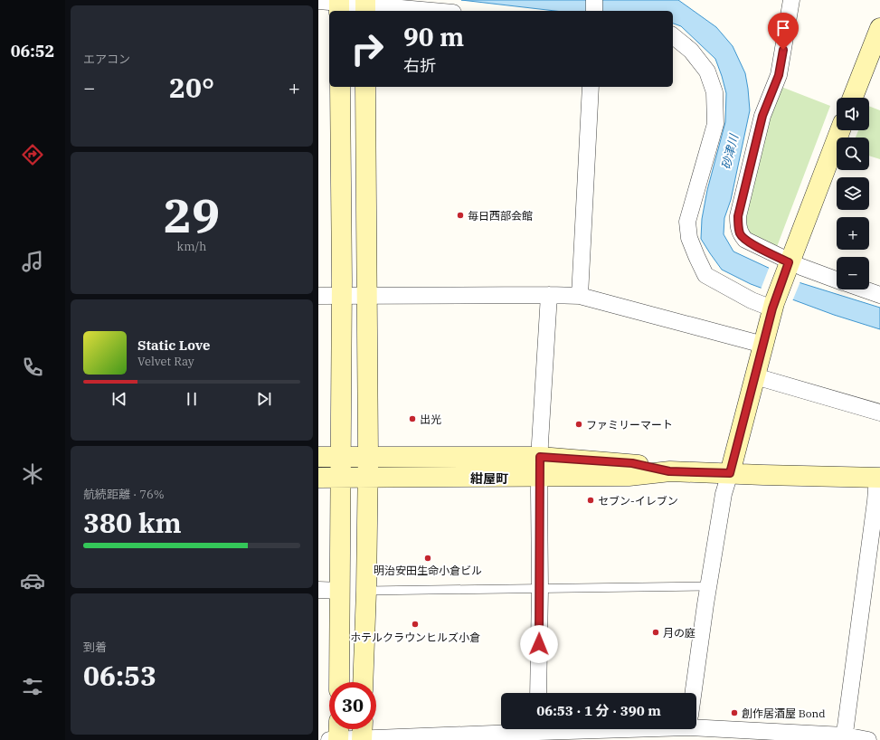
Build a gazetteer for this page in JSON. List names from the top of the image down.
{
  "districts": ["紺屋町"],
  "water": ["砂津川"],
  "places": [
    "毎日西部会館",
    "出光",
    "ファミリーマート",
    "セブン-イレブン",
    "明治安田生命小倉ビル",
    "ホテルクラウンヒルズ小倉",
    "月の庭",
    "創作居酒屋 Bond"
  ],
  "page": {
    "tabs": "06:52",
    "tile": [
      "エアコン",
      ["29", "km/h"],
      ["航続距離 · 76%", "380 km"],
      ["到着", "06:53"]
    ],
    "turn": ["90 m", "右折"],
    "heat": ["−", "20°", "+"],
    "map_buttons": ["+", "−"],
    "song": ["Static Love", "Velvet Ray"],
    "limit": "30",
    "trip": "06:53 · 1 分 · 390 m"
  }
}
